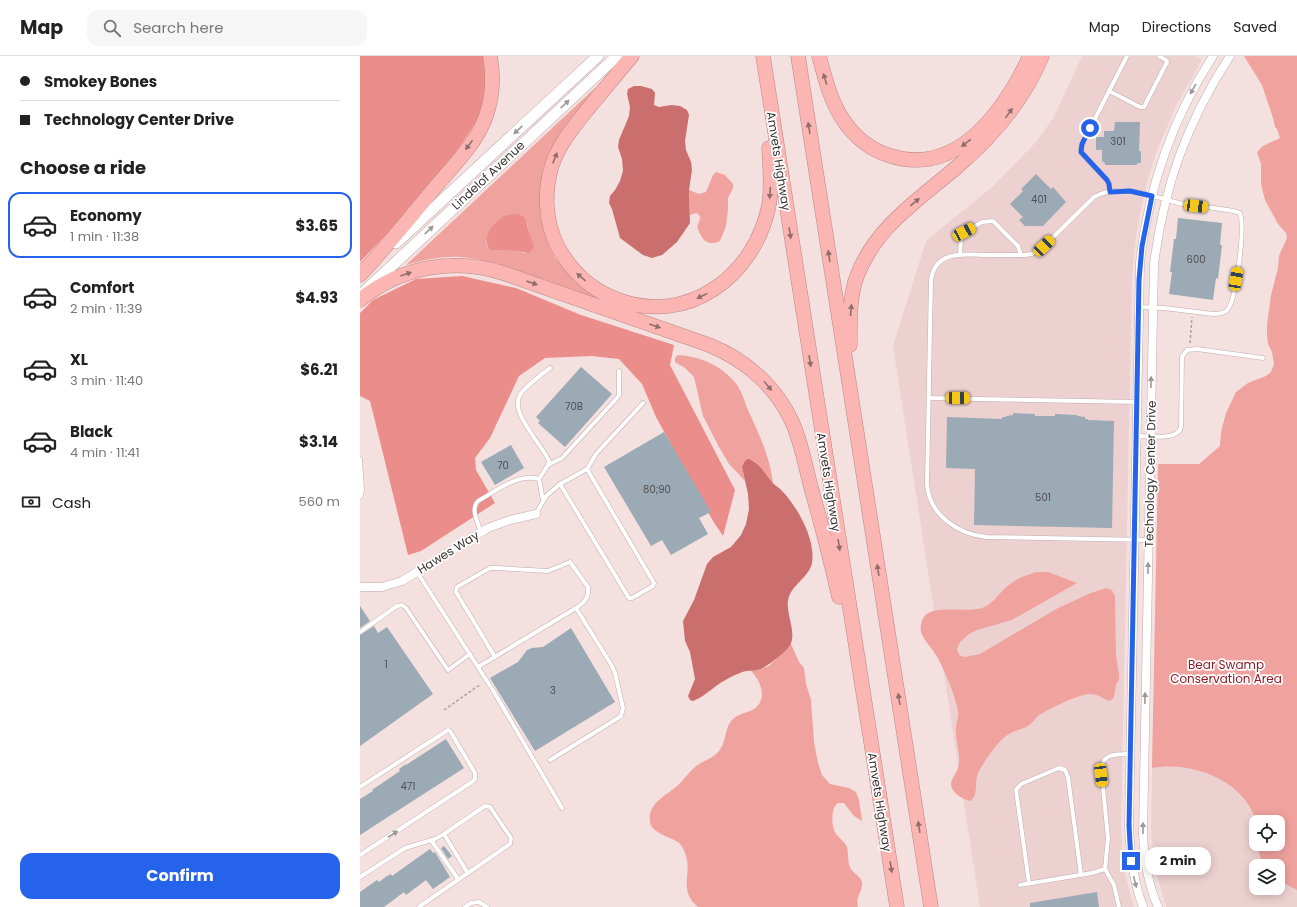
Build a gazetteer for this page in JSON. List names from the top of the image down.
{
  "streets": {
    "highway": ["Amvets Highway"],
    "main road": ["Lindelof Avenue"],
    "street": ["Technology Center Drive", "Hawes Way"]
  },
  "parks": ["Bear Swamp Conservation Area"],
  "house_numbers": [
    "301",
    "401",
    "600",
    "70B",
    "70",
    "80;90",
    "501",
    "1",
    "3",
    "471"
  ],
  "page": {
    "header": "Map",
    "search": "Search here",
    "nav": ["Map", "Directions", "Saved"],
    "banner": ["Smokey Bones", "Technology Center Drive"],
    "heading": "Choose a ride",
    "list": [
      {
        "name": "Economy",
        "note": "1 min · 11:38",
        "value": "$3.65"
      },
      {
        "name": "Comfort",
        "note": "2 min · 11:39",
        "value": "$4.93"
      },
      {
        "name": "XL",
        "note": "3 min · 11:40",
        "value": "$6.21"
      },
      {
        "name": "Black",
        "note": "4 min · 11:41",
        "value": "$3.14"
      }
    ],
    "pay": ["Cash", "560 m"],
    "buttons": "Confirm",
    "bubble": "2 min"
  }
}
